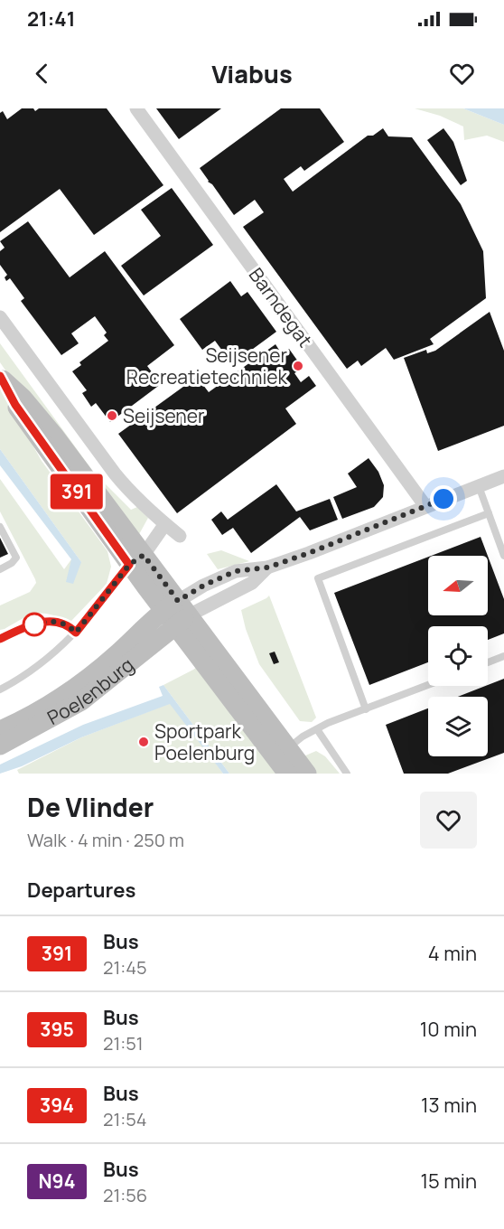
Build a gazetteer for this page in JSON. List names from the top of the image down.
{
  "streets": {
    "street": ["Barndegat", "Poelenburg"]
  },
  "places": ["Seijsener Recreatietechniek", "Seijsener", "Sportpark Poelenburg"],
  "lines": ["bus line 391"],
  "north": "left",
  "page": {
    "status": "21:41",
    "header": "Viabus",
    "on_map": "391",
    "heading": [
      ["De Vlinder", "Walk · 4 min · 250 m"],
      "Departures"
    ],
    "list": [
      {
        "mark": "391",
        "name": "Bus",
        "note": "21:45",
        "value": "4 min"
      },
      {
        "mark": "395",
        "name": "Bus",
        "note": "21:51",
        "value": "10 min"
      },
      {
        "mark": "394",
        "name": "Bus",
        "note": "21:54",
        "value": "13 min"
      },
      {
        "mark": "N94",
        "name": "Bus",
        "note": "21:56",
        "value": "15 min"
      }
    ]
  }
}
